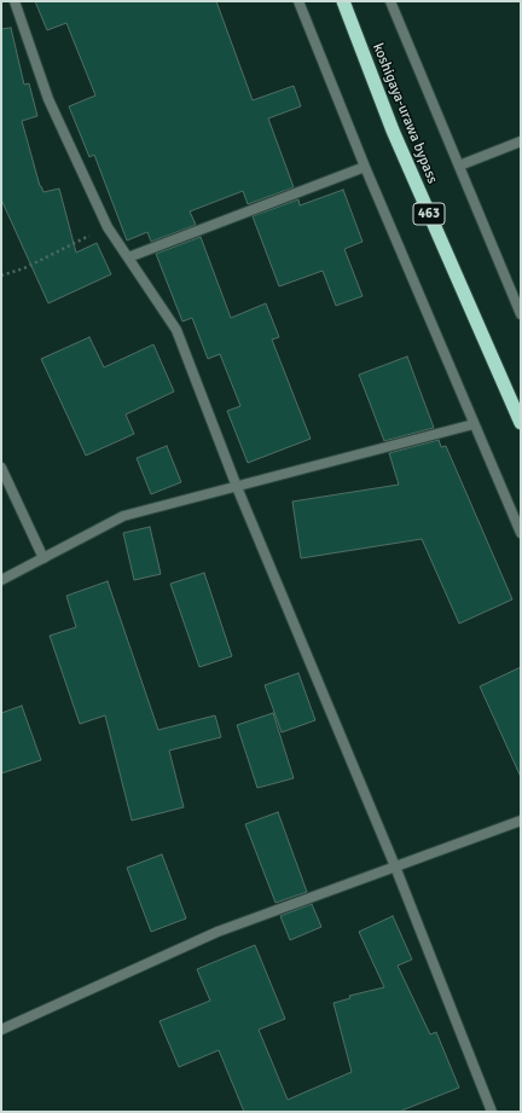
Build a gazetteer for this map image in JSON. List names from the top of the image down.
{
  "streets": {
    "highway": ["koshigaya-urawa bypass", "463"]
  }
}
